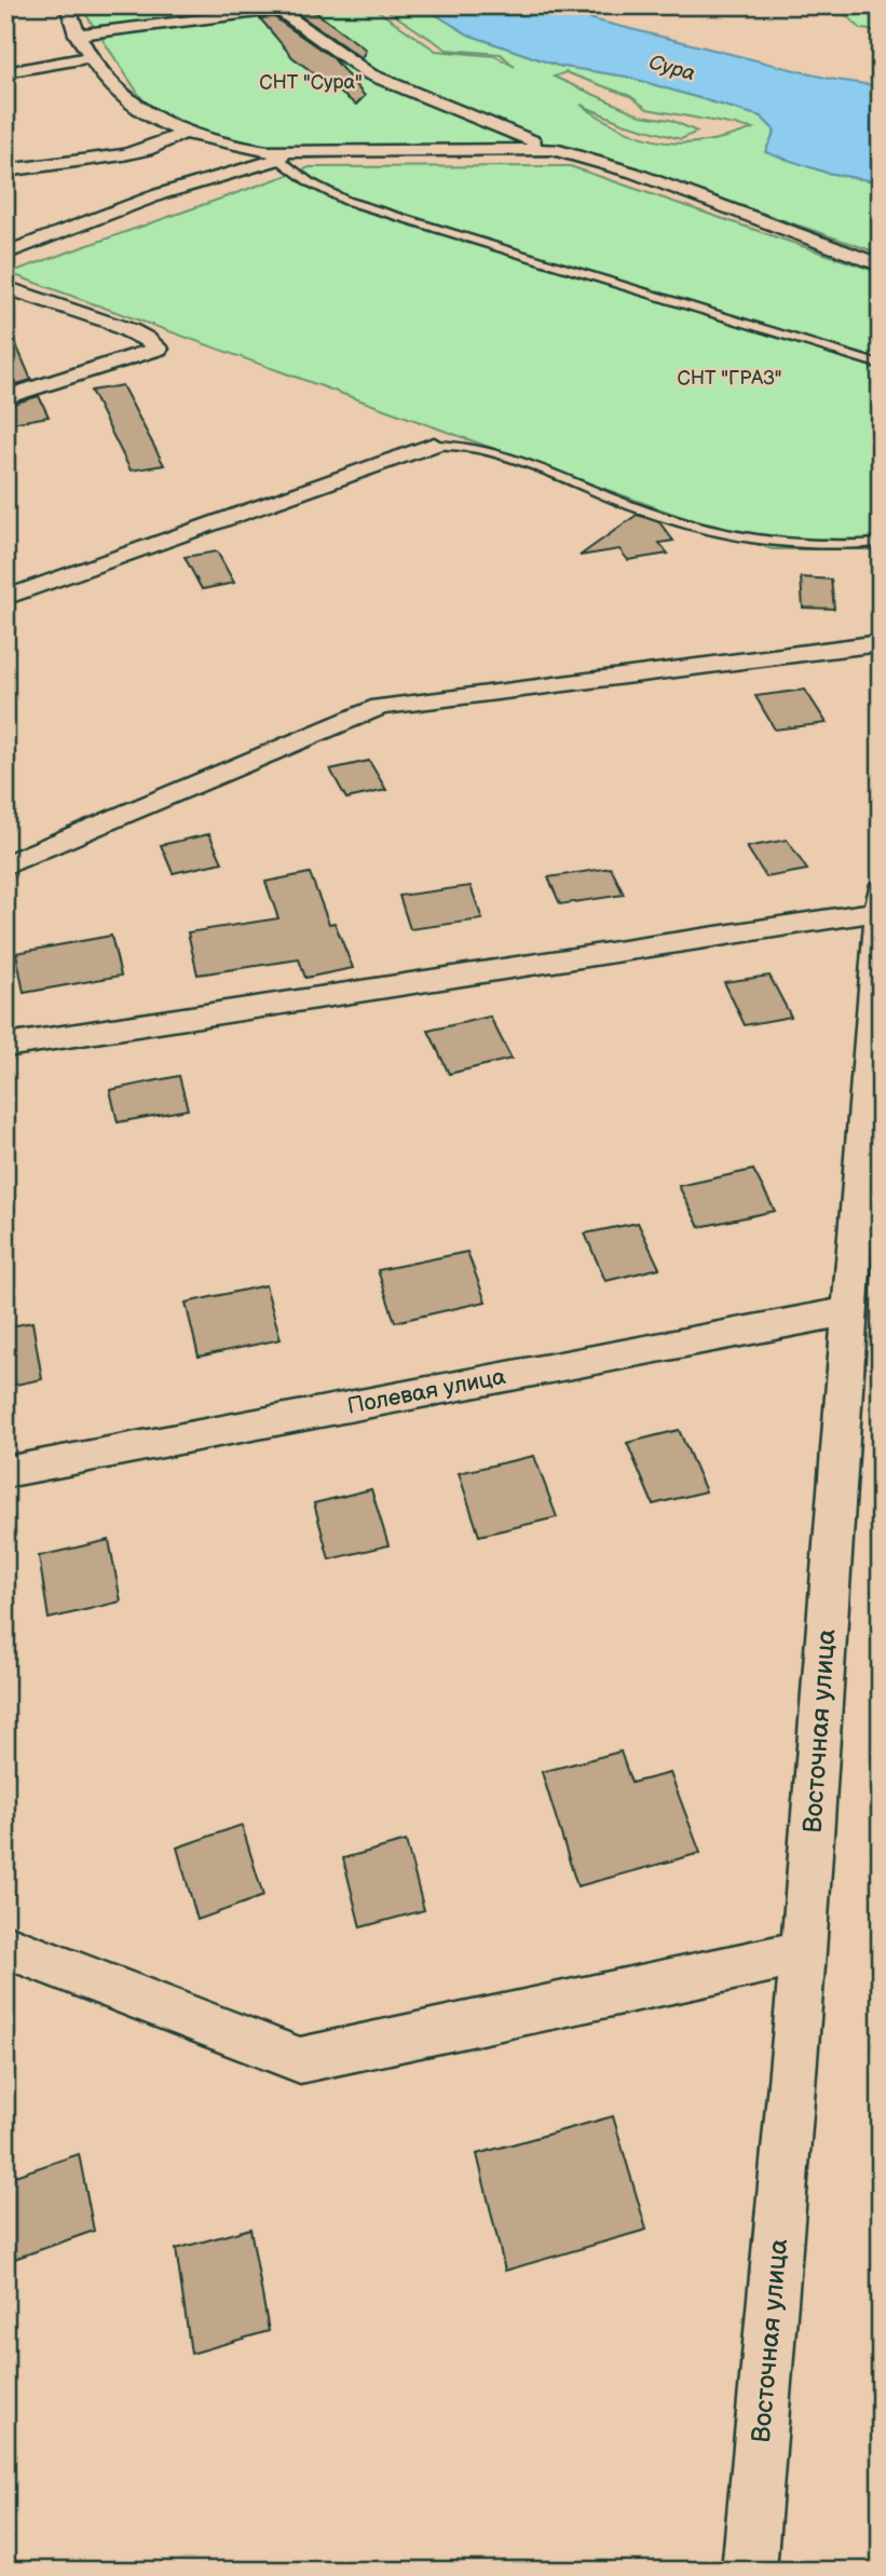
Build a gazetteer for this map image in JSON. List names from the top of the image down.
{
  "streets": {
    "street": ["Полевая улица", "Восточная улица"]
  },
  "crossings": [
    ["Полевая улица", "Восточная улица"]
  ],
  "water": ["Сура"],
  "parks": ["СНТ \"Сура\"", "СНТ \"ГРАЗ\""]
}
